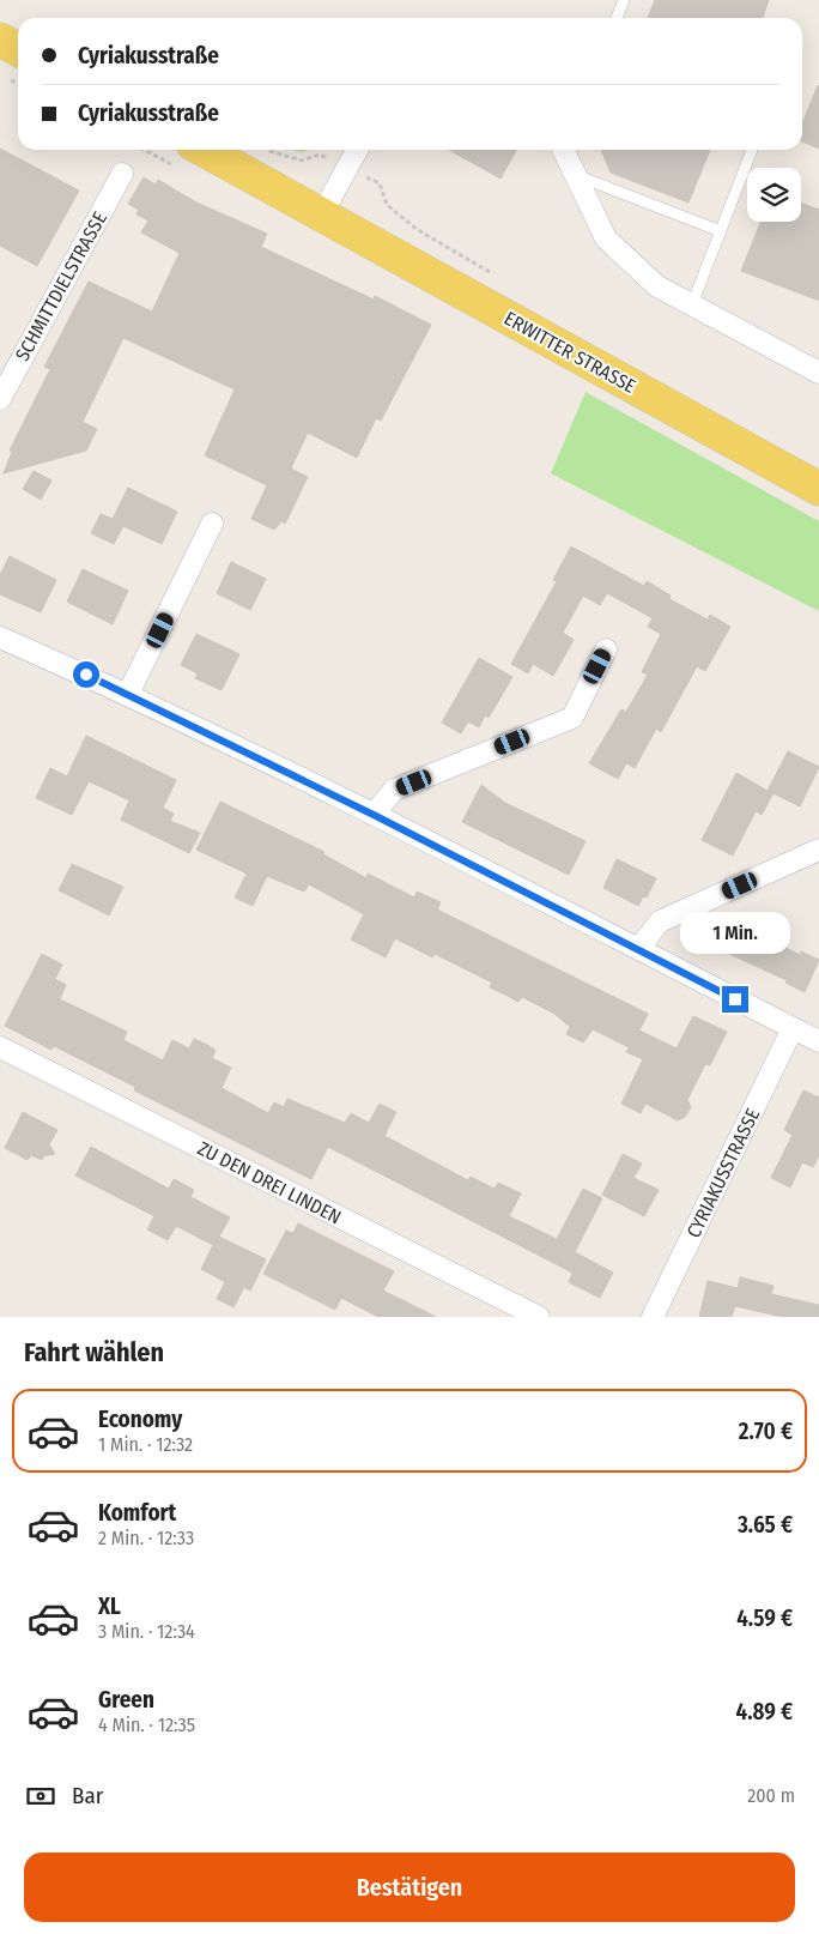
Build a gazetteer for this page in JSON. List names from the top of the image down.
{
  "streets": {
    "main road": ["ERWITTER STRASSE"],
    "street": ["SCHMITTDIELSTRASSE", "CYRIAKUSSTRASSE", "ZU DEN DREI LINDEN"]
  },
  "page": {
    "banner": ["Cyriakusstraße", "Cyriakusstraße"],
    "bubble": "1 Min.",
    "heading": "Fahrt wählen",
    "list": [
      {
        "name": "Economy",
        "note": "1 Min. · 12:32",
        "value": "2.70 €"
      },
      {
        "name": "Komfort",
        "note": "2 Min. · 12:33",
        "value": "3.65 €"
      },
      {
        "name": "XL",
        "note": "3 Min. · 12:34",
        "value": "4.59 €"
      },
      {
        "name": "Green",
        "note": "4 Min. · 12:35",
        "value": "4.89 €"
      }
    ],
    "pay": ["Bar", "200 m"],
    "buttons": "Bestätigen"
  }
}
